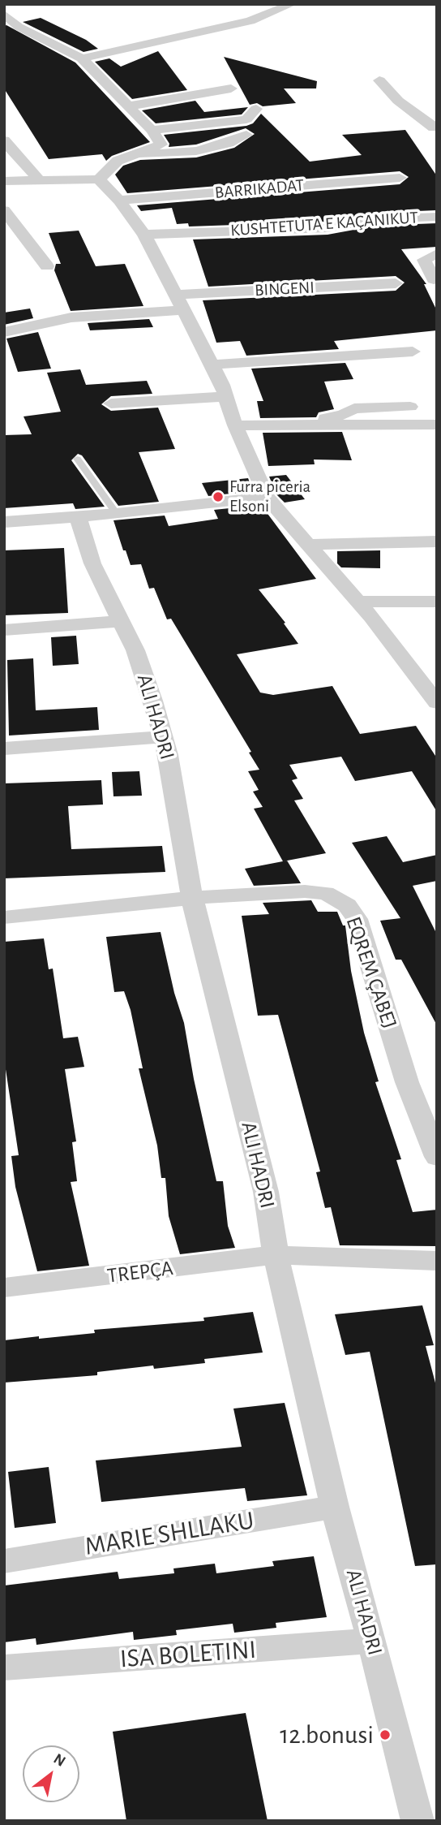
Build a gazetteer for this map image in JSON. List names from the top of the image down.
{
  "streets": {
    "street": [
      "BARRIKADAT",
      "KUSHTETUTA E KAÇANIKUT",
      "BINGENI",
      "ALI HADRI",
      "EQREM ÇABEJ",
      "TREPÇA",
      "MARIE SHLLAKU",
      "ISA BOLETINI"
    ]
  },
  "crossings": [
    ["ALI HADRI", "EQREM ÇABEJ"],
    ["ALI HADRI", "TREPÇA"],
    ["ALI HADRI", "MARIE SHLLAKU"],
    ["ALI HADRI", "ISA BOLETINI"]
  ],
  "places": ["Furra piceria Elsoni", "12.bonusi"],
  "north": "top right"
}
